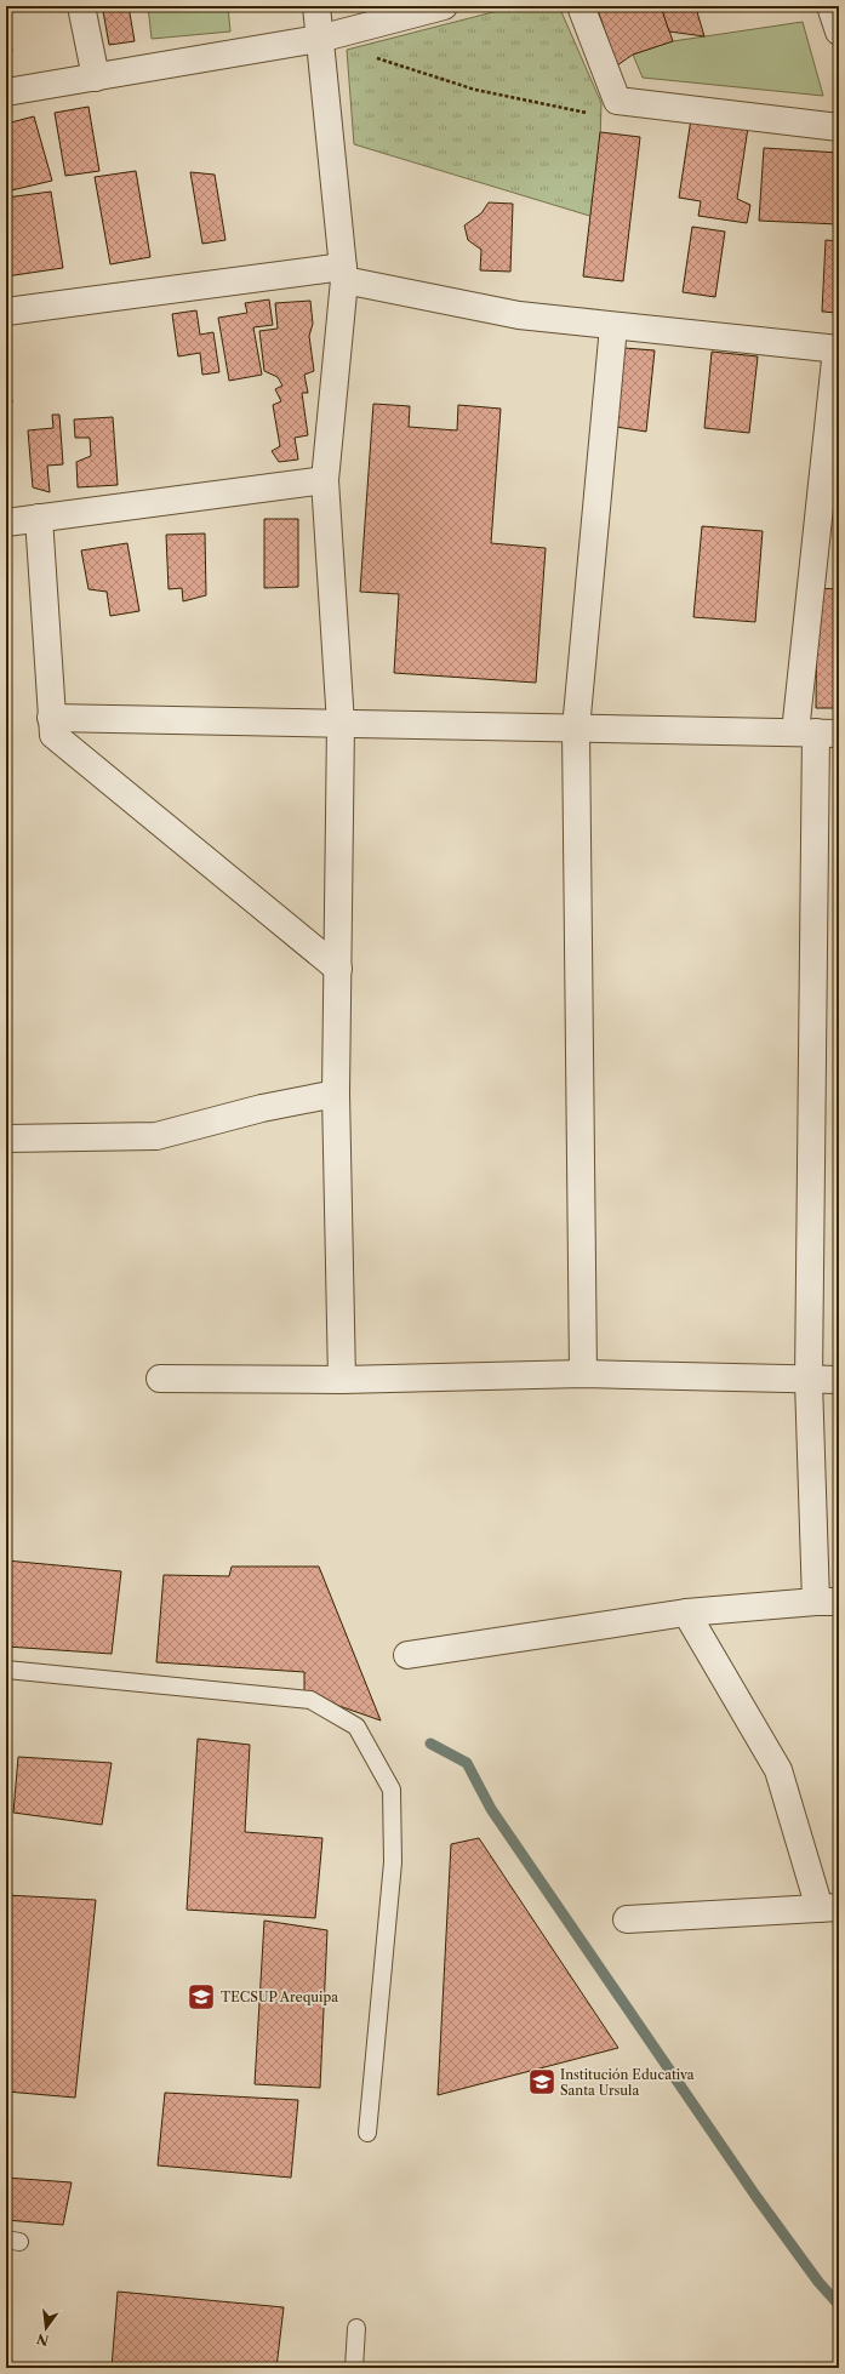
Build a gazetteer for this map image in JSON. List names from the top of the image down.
{
  "places": {
    "school or university": ["TECSUP Arequipa", "Institución Educativa Santa Ursula"]
  },
  "north": "bottom"
}
